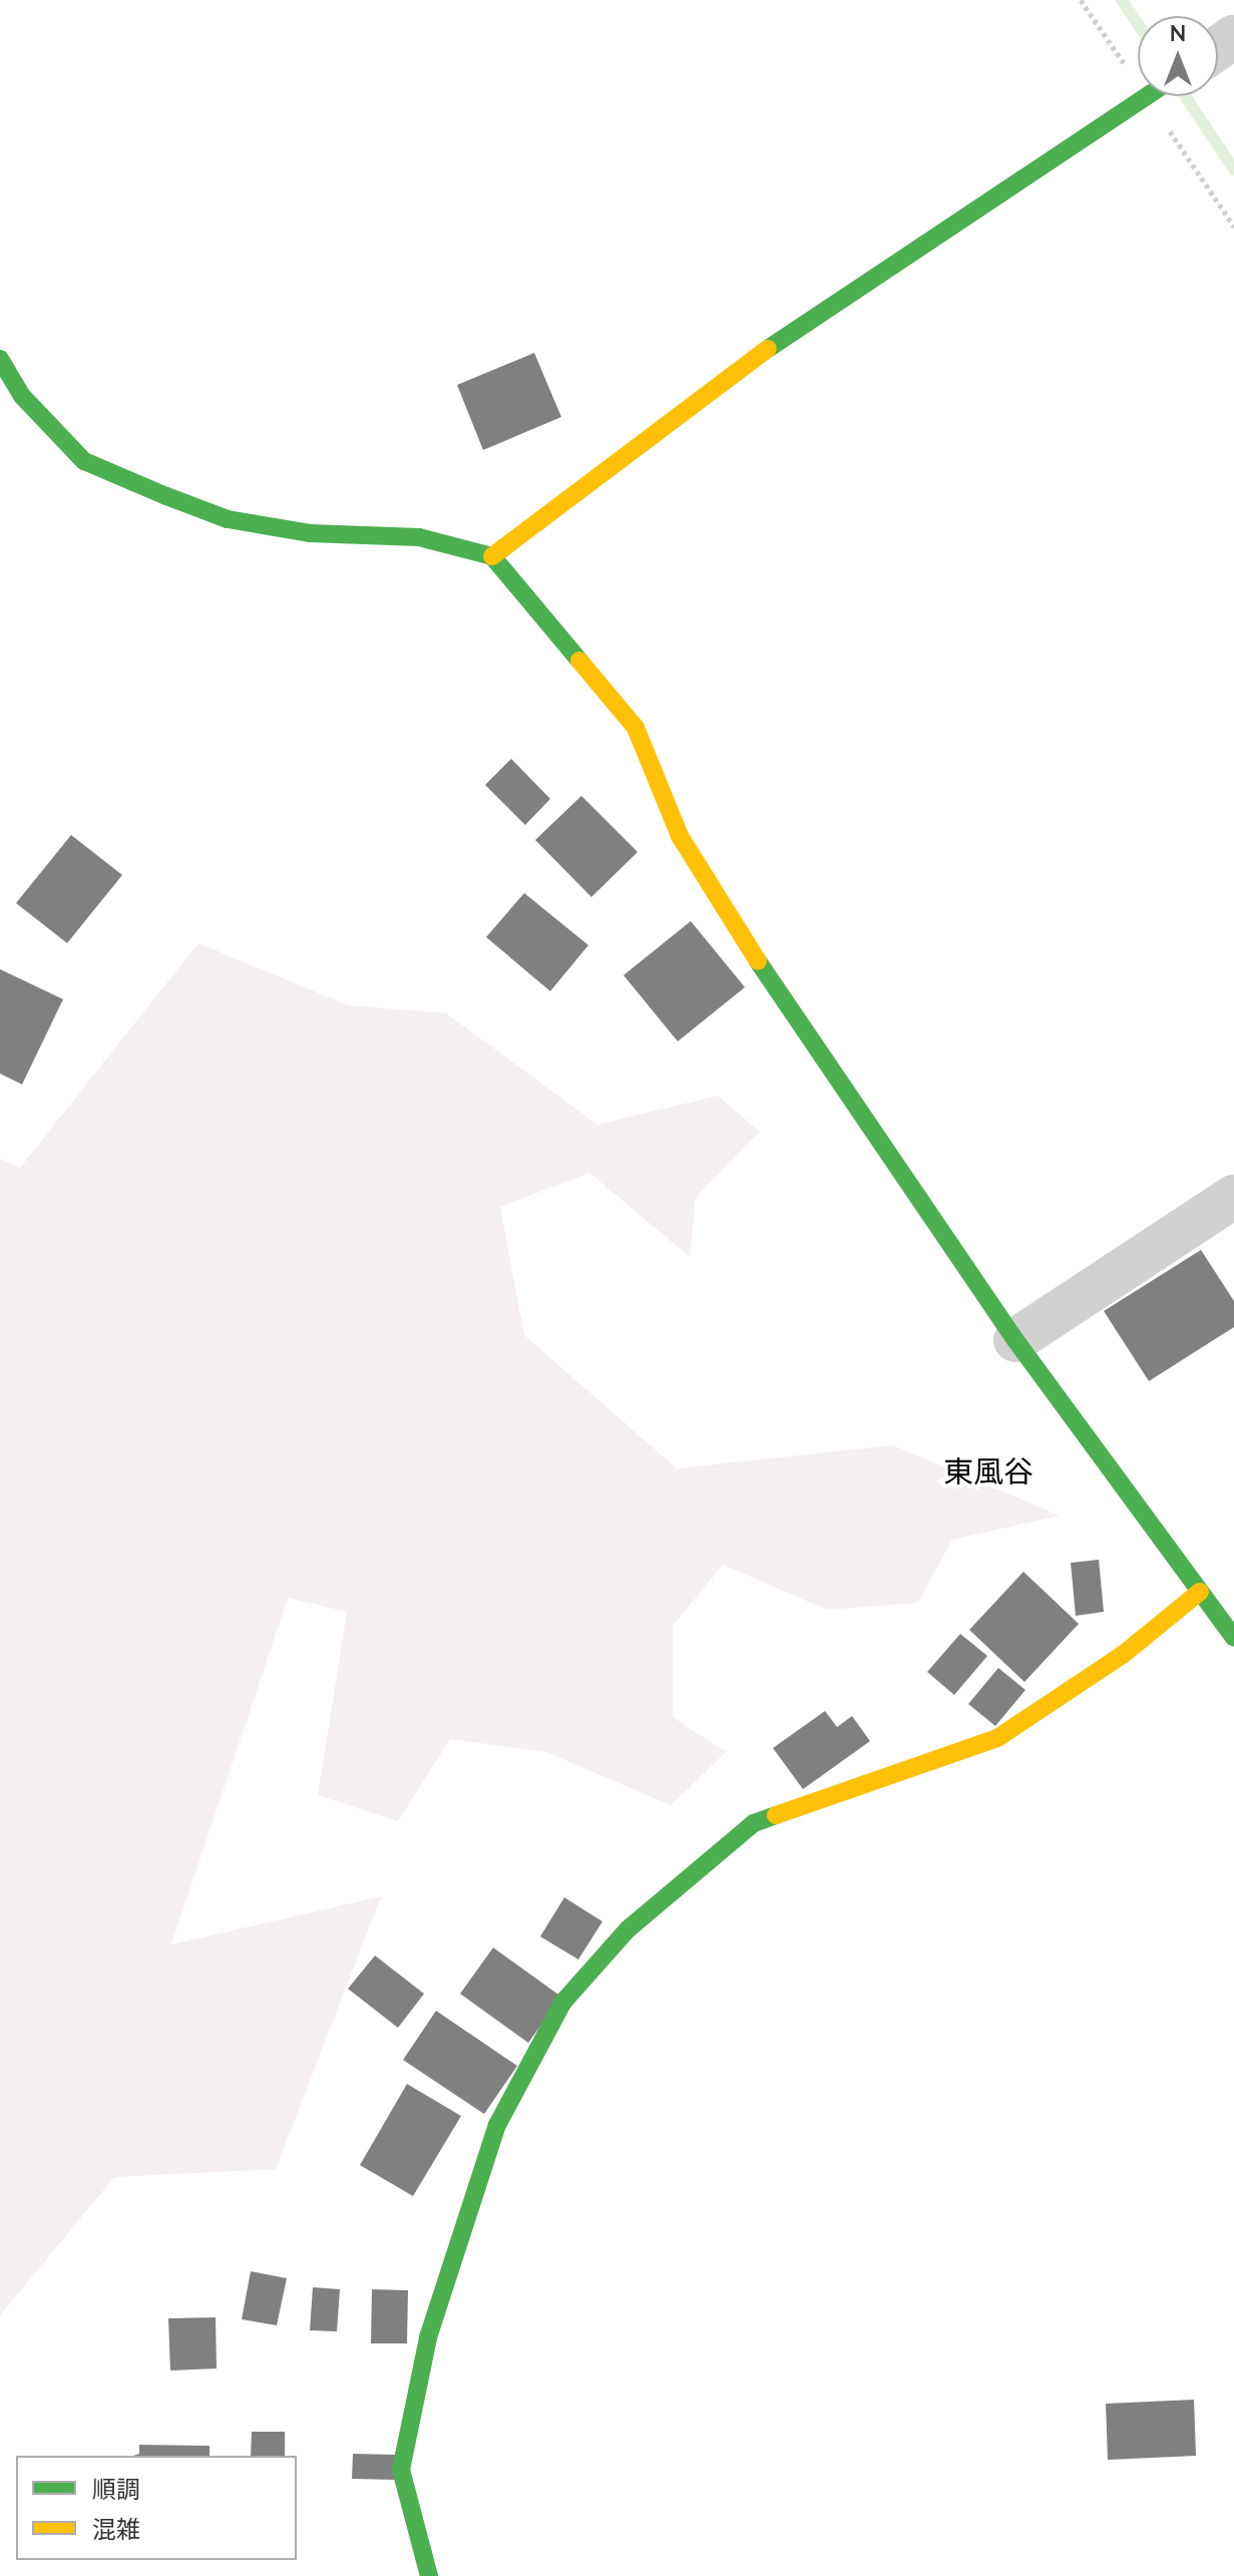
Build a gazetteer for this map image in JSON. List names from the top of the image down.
{
  "districts": ["東風谷"],
  "legend": ["順調", "混雑"],
  "north": "top"
}
